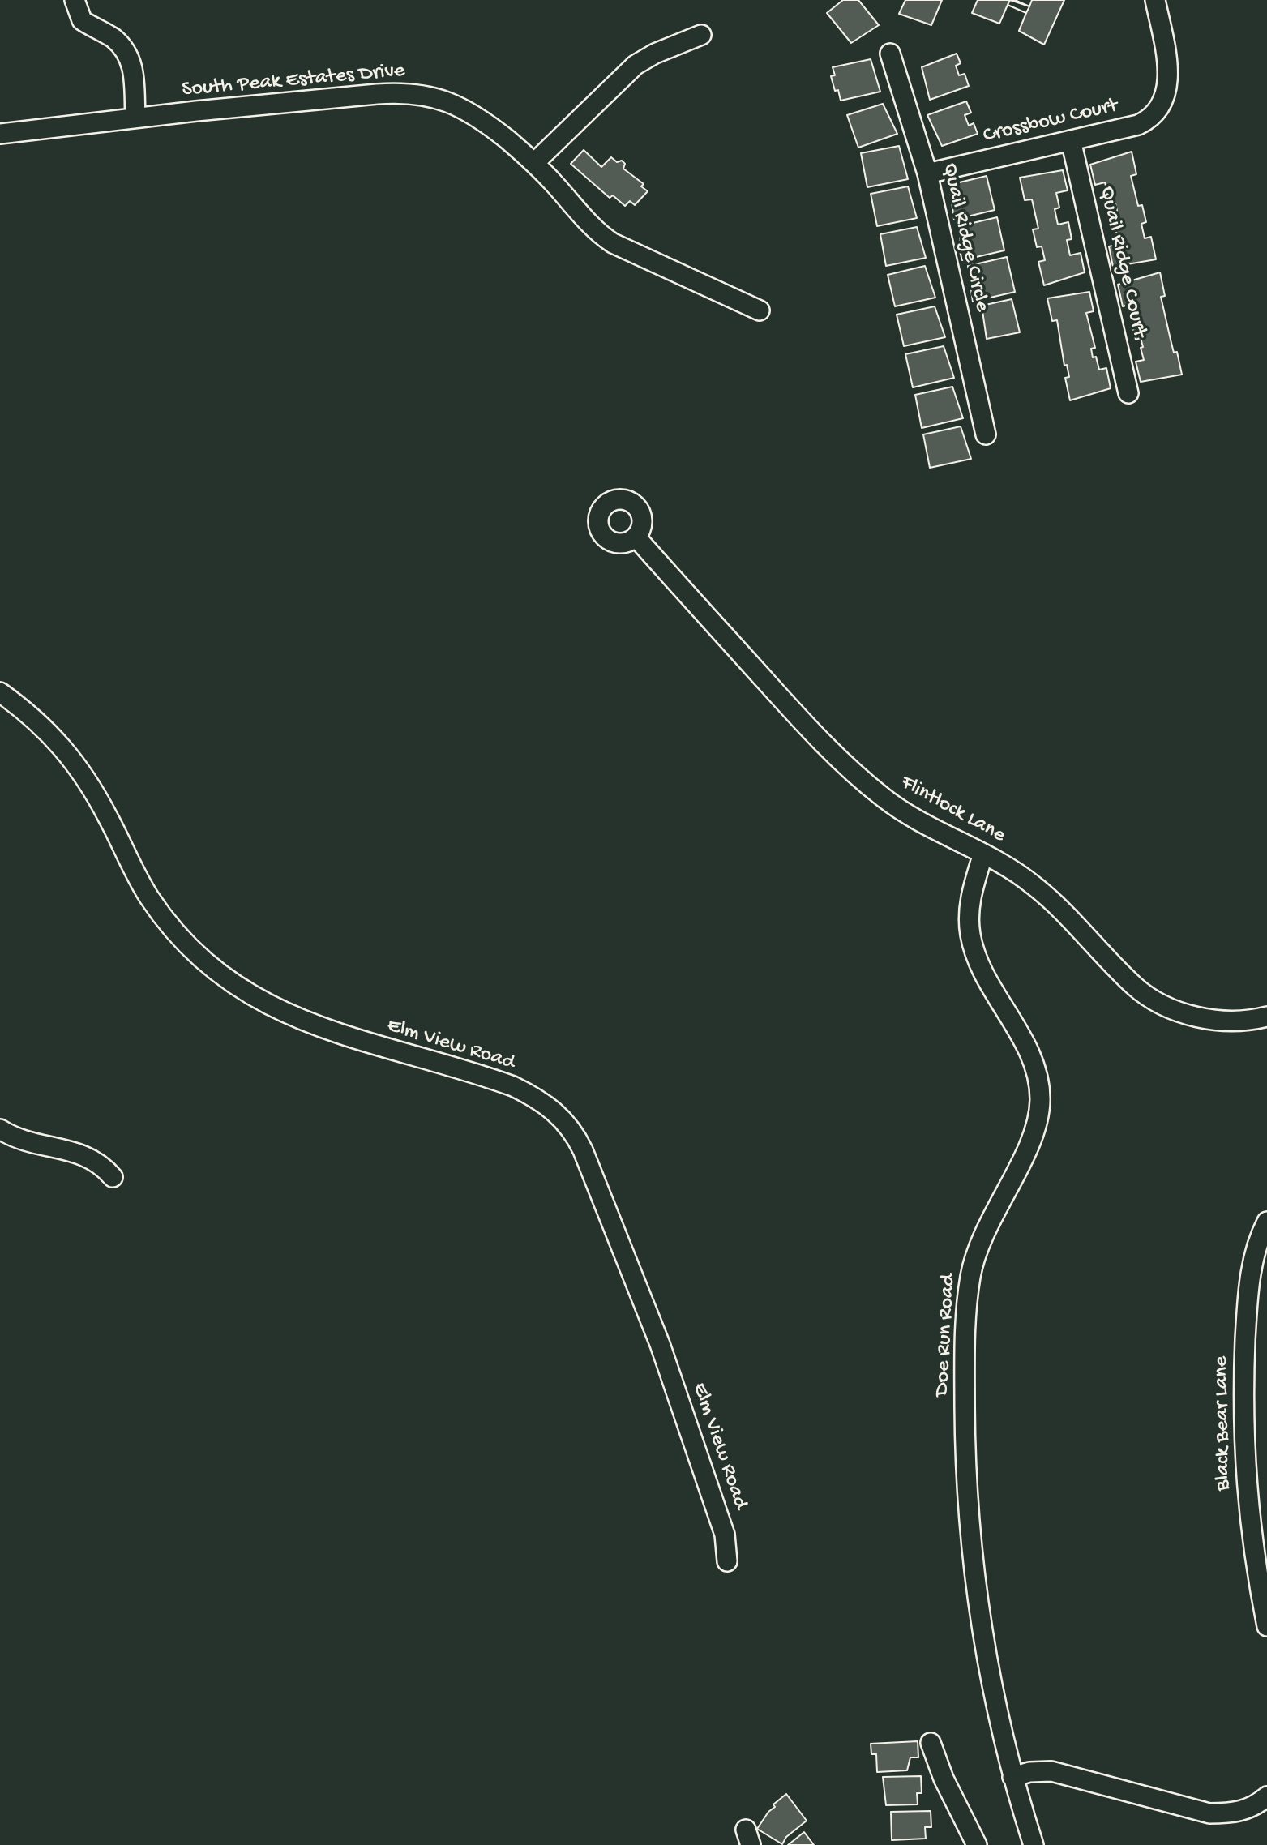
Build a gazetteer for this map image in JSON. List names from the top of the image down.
{
  "streets": {
    "street": [
      "South Peak Estates Drive",
      "Crossbow Court",
      "Quail Ridge Circle",
      "Quail Ridge Court",
      "Flintlock Lane",
      "Elm View Road",
      "Doe Run Road",
      "Black Bear Lane"
    ]
  },
  "crossings": [
    ["Crossbow Court", "Quail Ridge Circle"],
    ["Crossbow Court", "Quail Ridge Court"],
    ["Flintlock Lane", "Doe Run Road"]
  ]
}
